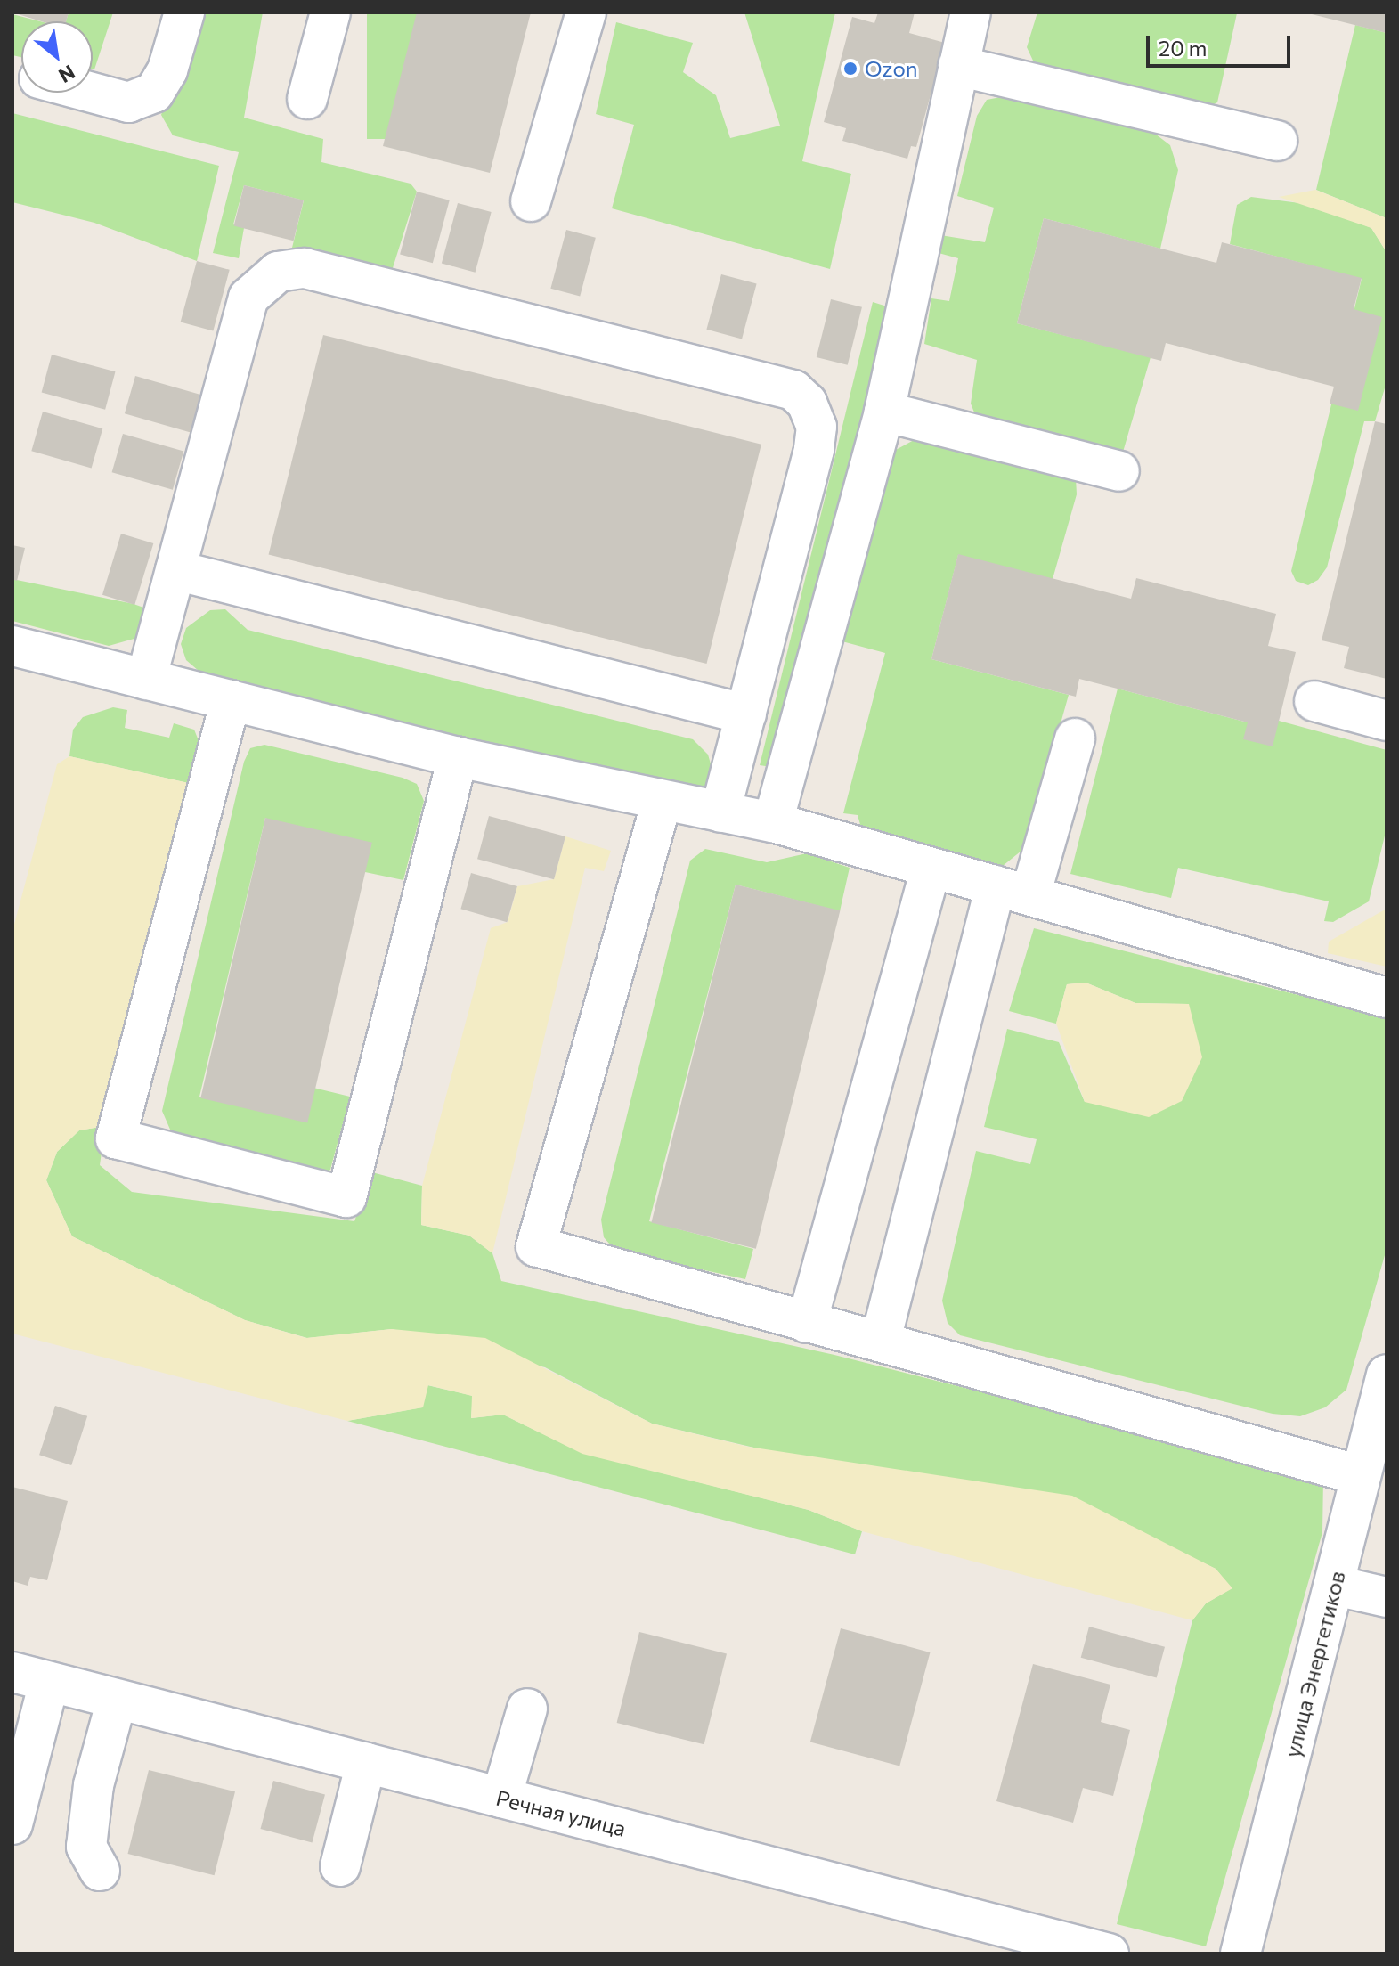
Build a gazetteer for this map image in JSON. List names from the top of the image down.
{
  "streets": {
    "street": ["улица Энергетиков", "Речная улица"]
  },
  "places": ["Ozon"],
  "scale_bar": "20 m",
  "north": "bottom right"
}
